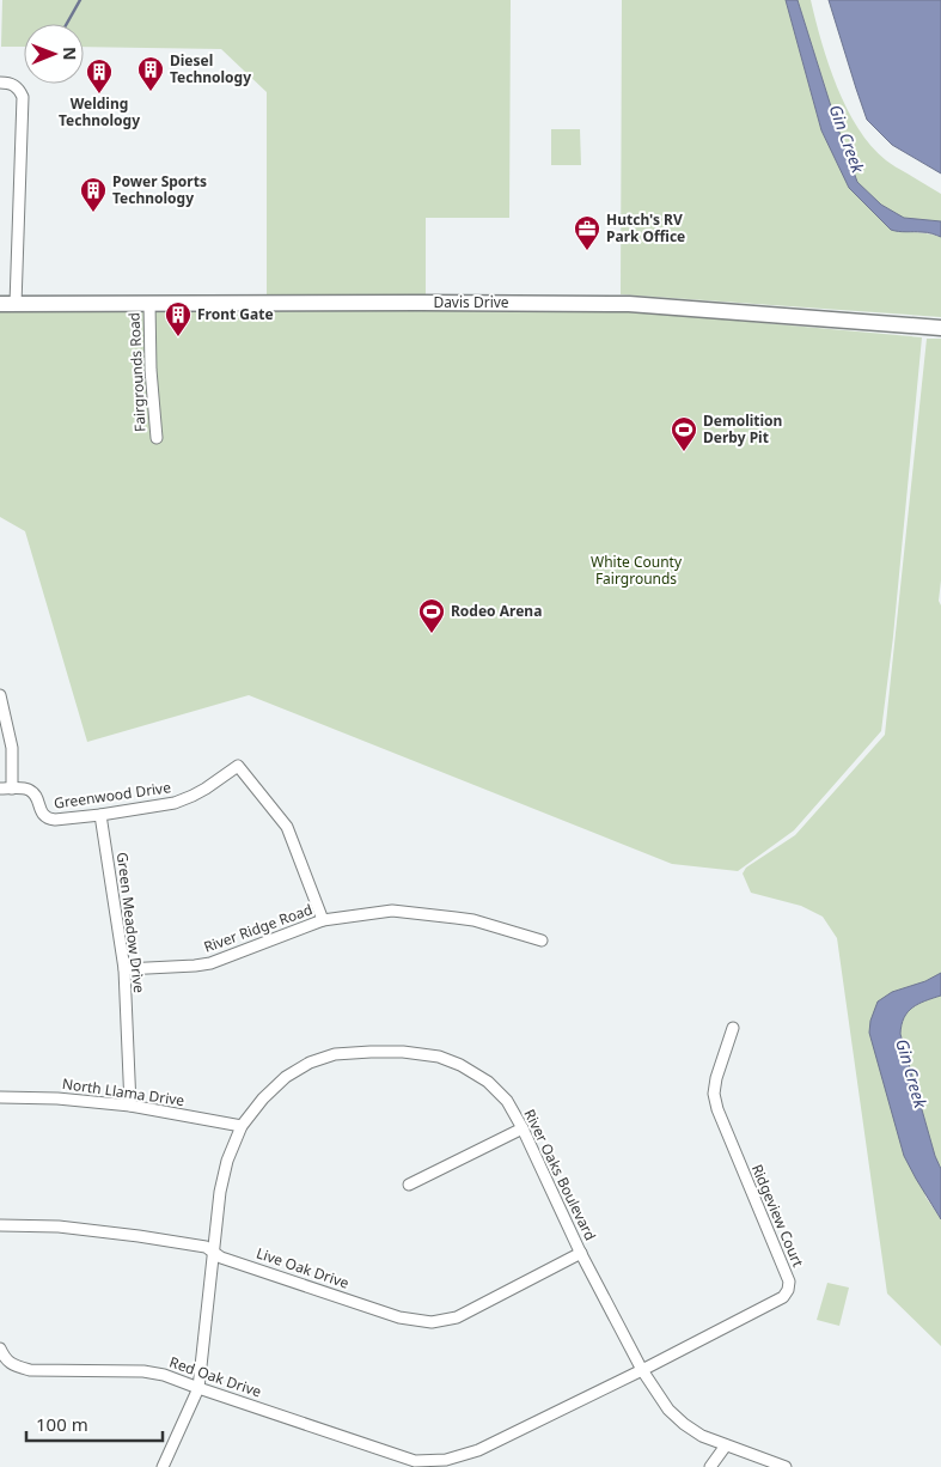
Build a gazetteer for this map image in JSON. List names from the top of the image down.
{
  "streets": {
    "street": [
      "Davis Drive",
      "Fairgrounds Road",
      "Greenwood Drive",
      "Green Meadow Drive",
      "River Ridge Road",
      "North Llama Drive",
      "River Oaks Boulevard",
      "Ridgeview Court",
      "Live Oak Drive",
      "Red Oak Drive"
    ]
  },
  "crossings": [
    ["Davis Drive", "Fairgrounds Road"],
    ["Greenwood Drive", "Green Meadow Drive"],
    ["Greenwood Drive", "River Ridge Road"],
    ["Green Meadow Drive", "River Ridge Road"],
    ["Green Meadow Drive", "North Llama Drive"],
    ["North Llama Drive", "River Oaks Boulevard"],
    ["River Oaks Boulevard", "Ridgeview Court"],
    ["River Oaks Boulevard", "Live Oak Drive"],
    ["River Oaks Boulevard", "Red Oak Drive"]
  ],
  "water": ["Gin Creek"],
  "parks": ["White County Fairgrounds"],
  "places": {
    "building": [
      "Diesel Technology",
      "Welding Technology",
      "Power Sports Technology",
      "Front Gate"
    ],
    "office": ["Hutch's RV Park Office"],
    "sports": ["Demolition Derby Pit", "Rodeo Arena"]
  },
  "scale_bar": "100 m",
  "north": "right"
}
